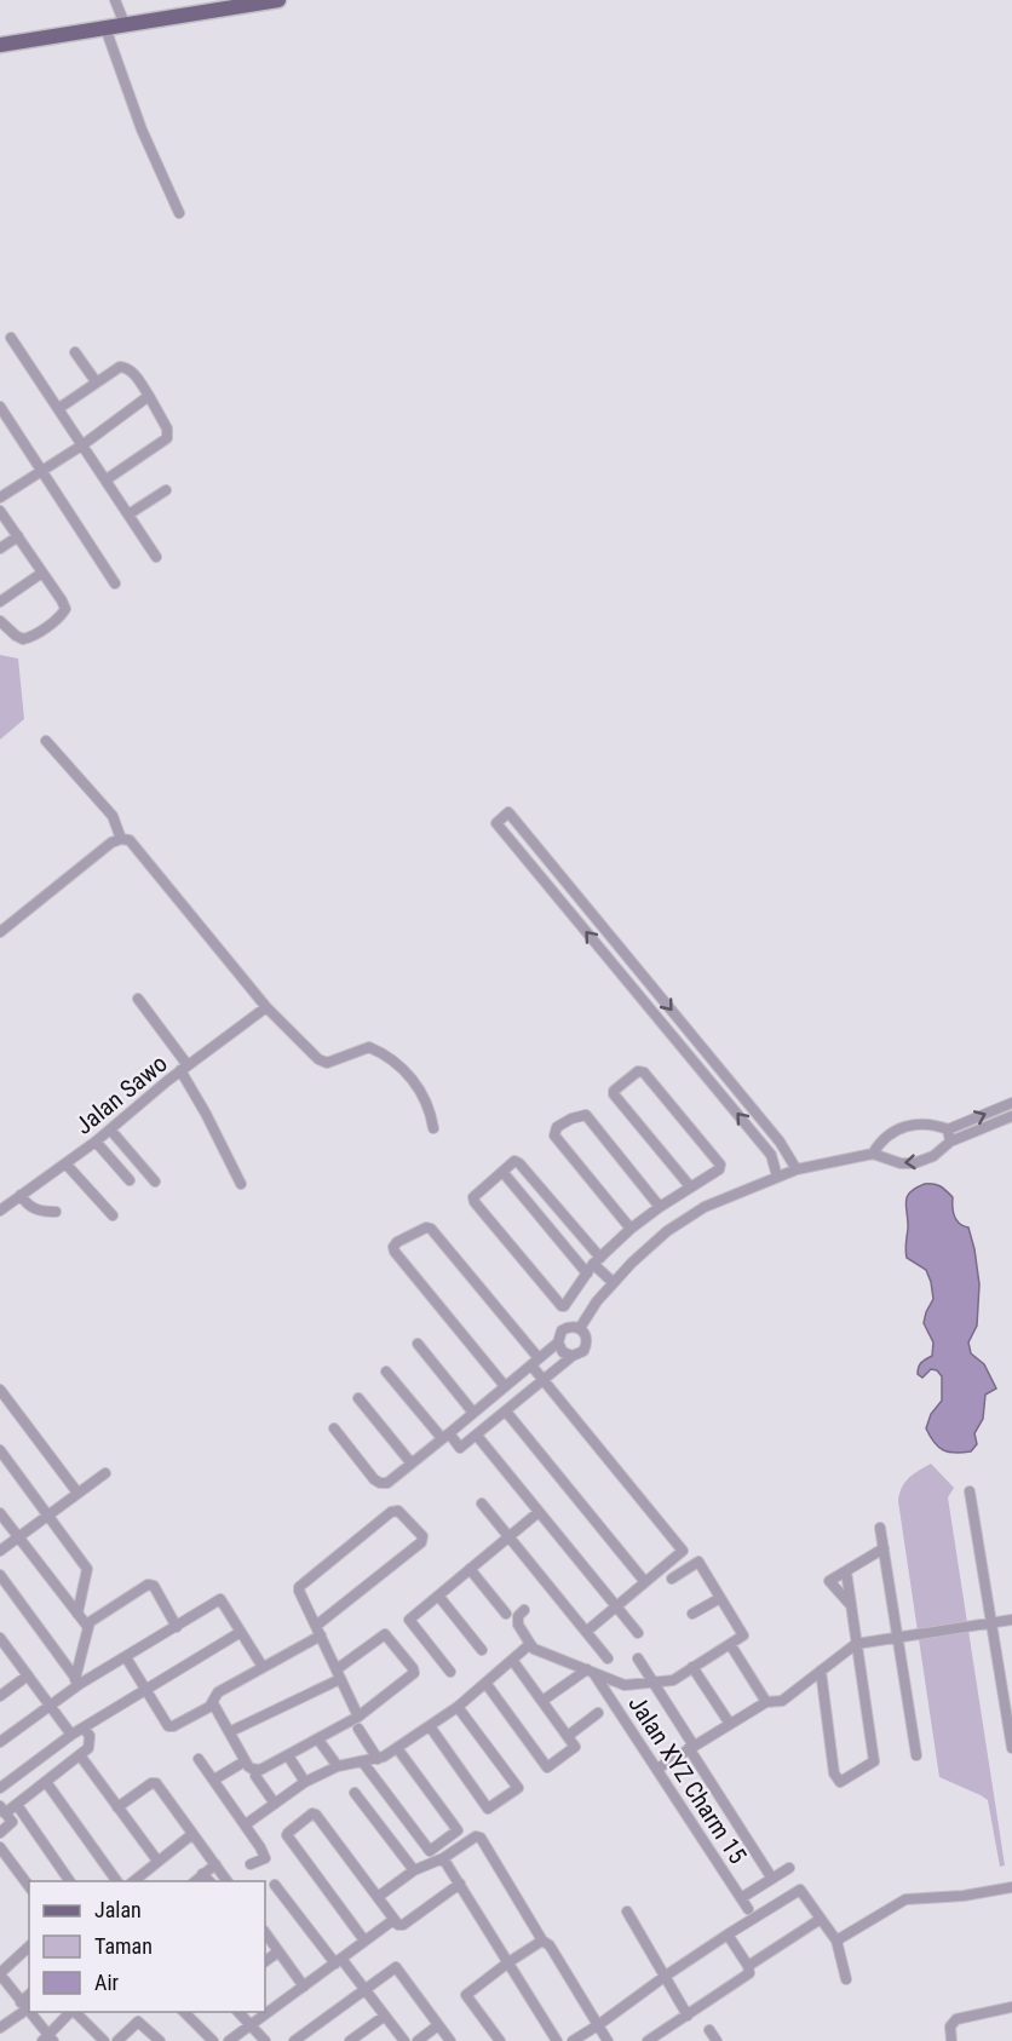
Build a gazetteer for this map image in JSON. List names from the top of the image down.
{
  "streets": {
    "street": ["Jalan Sawo", "Jalan XYZ Charm 15"]
  },
  "legend": ["Jalan", "Taman", "Air"]
}
